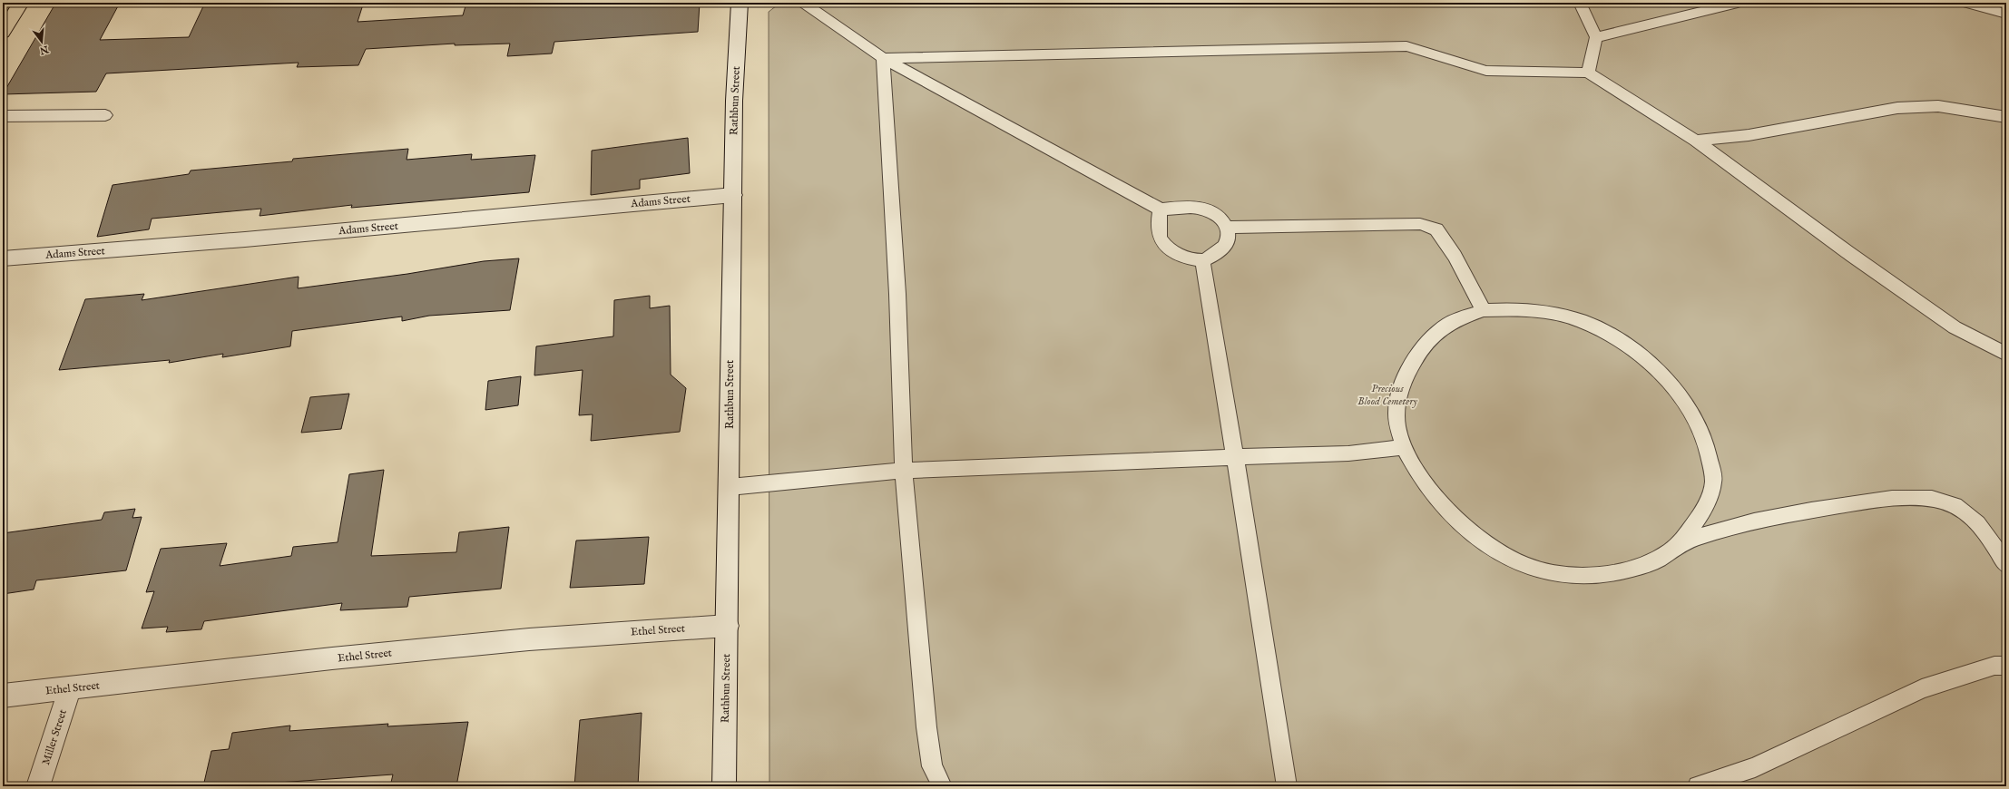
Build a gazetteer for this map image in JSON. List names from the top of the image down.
{
  "streets": {
    "street": [
      "Rathbun Street",
      "Adams Street",
      "Ethel Street",
      "Miller Street"
    ]
  },
  "crossings": [
    ["Rathbun Street", "Adams Street"],
    ["Rathbun Street", "Ethel Street"],
    ["Ethel Street", "Miller Street"]
  ],
  "parks": ["Precious Blood Cemetery"],
  "north": "bottom"
}
